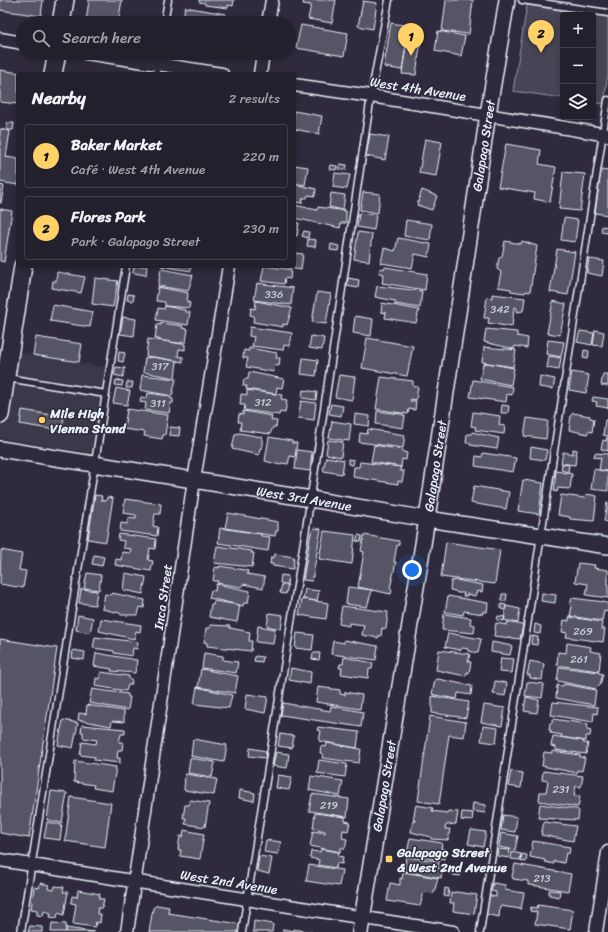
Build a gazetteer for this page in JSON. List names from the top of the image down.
{
  "streets": {
    "street": [
      "West 4th Avenue",
      "Galapago Street",
      "West 3rd Avenue",
      "Inca Street",
      "West 2nd Avenue"
    ]
  },
  "crossings": [
    ["West 4th Avenue", "Galapago Street"],
    ["Galapago Street", "West 3rd Avenue"],
    ["Galapago Street", "West 2nd Avenue"],
    ["West 3rd Avenue", "Inca Street"],
    ["Inca Street", "West 2nd Avenue"]
  ],
  "places": {
    "other": ["Mile High Vienna Stand"],
    "transit": ["Galapago Street & West 2nd Avenue"]
  },
  "house_numbers": [
    "336",
    "342",
    "317",
    "312",
    "311",
    "269",
    "261",
    "231",
    "219",
    "213"
  ],
  "page": {
    "map_buttons": ["+", "−"],
    "search": "Search here",
    "pins": ["2", "1"],
    "heading": ["Nearby", "2 results"],
    "list": [
      {
        "mark": "1",
        "name": "Baker Market",
        "note": "Café · West 4th Avenue",
        "value": "220 m"
      },
      {
        "mark": "2",
        "name": "Flores Park",
        "note": "Park · Galapago Street",
        "value": "230 m"
      }
    ]
  }
}
